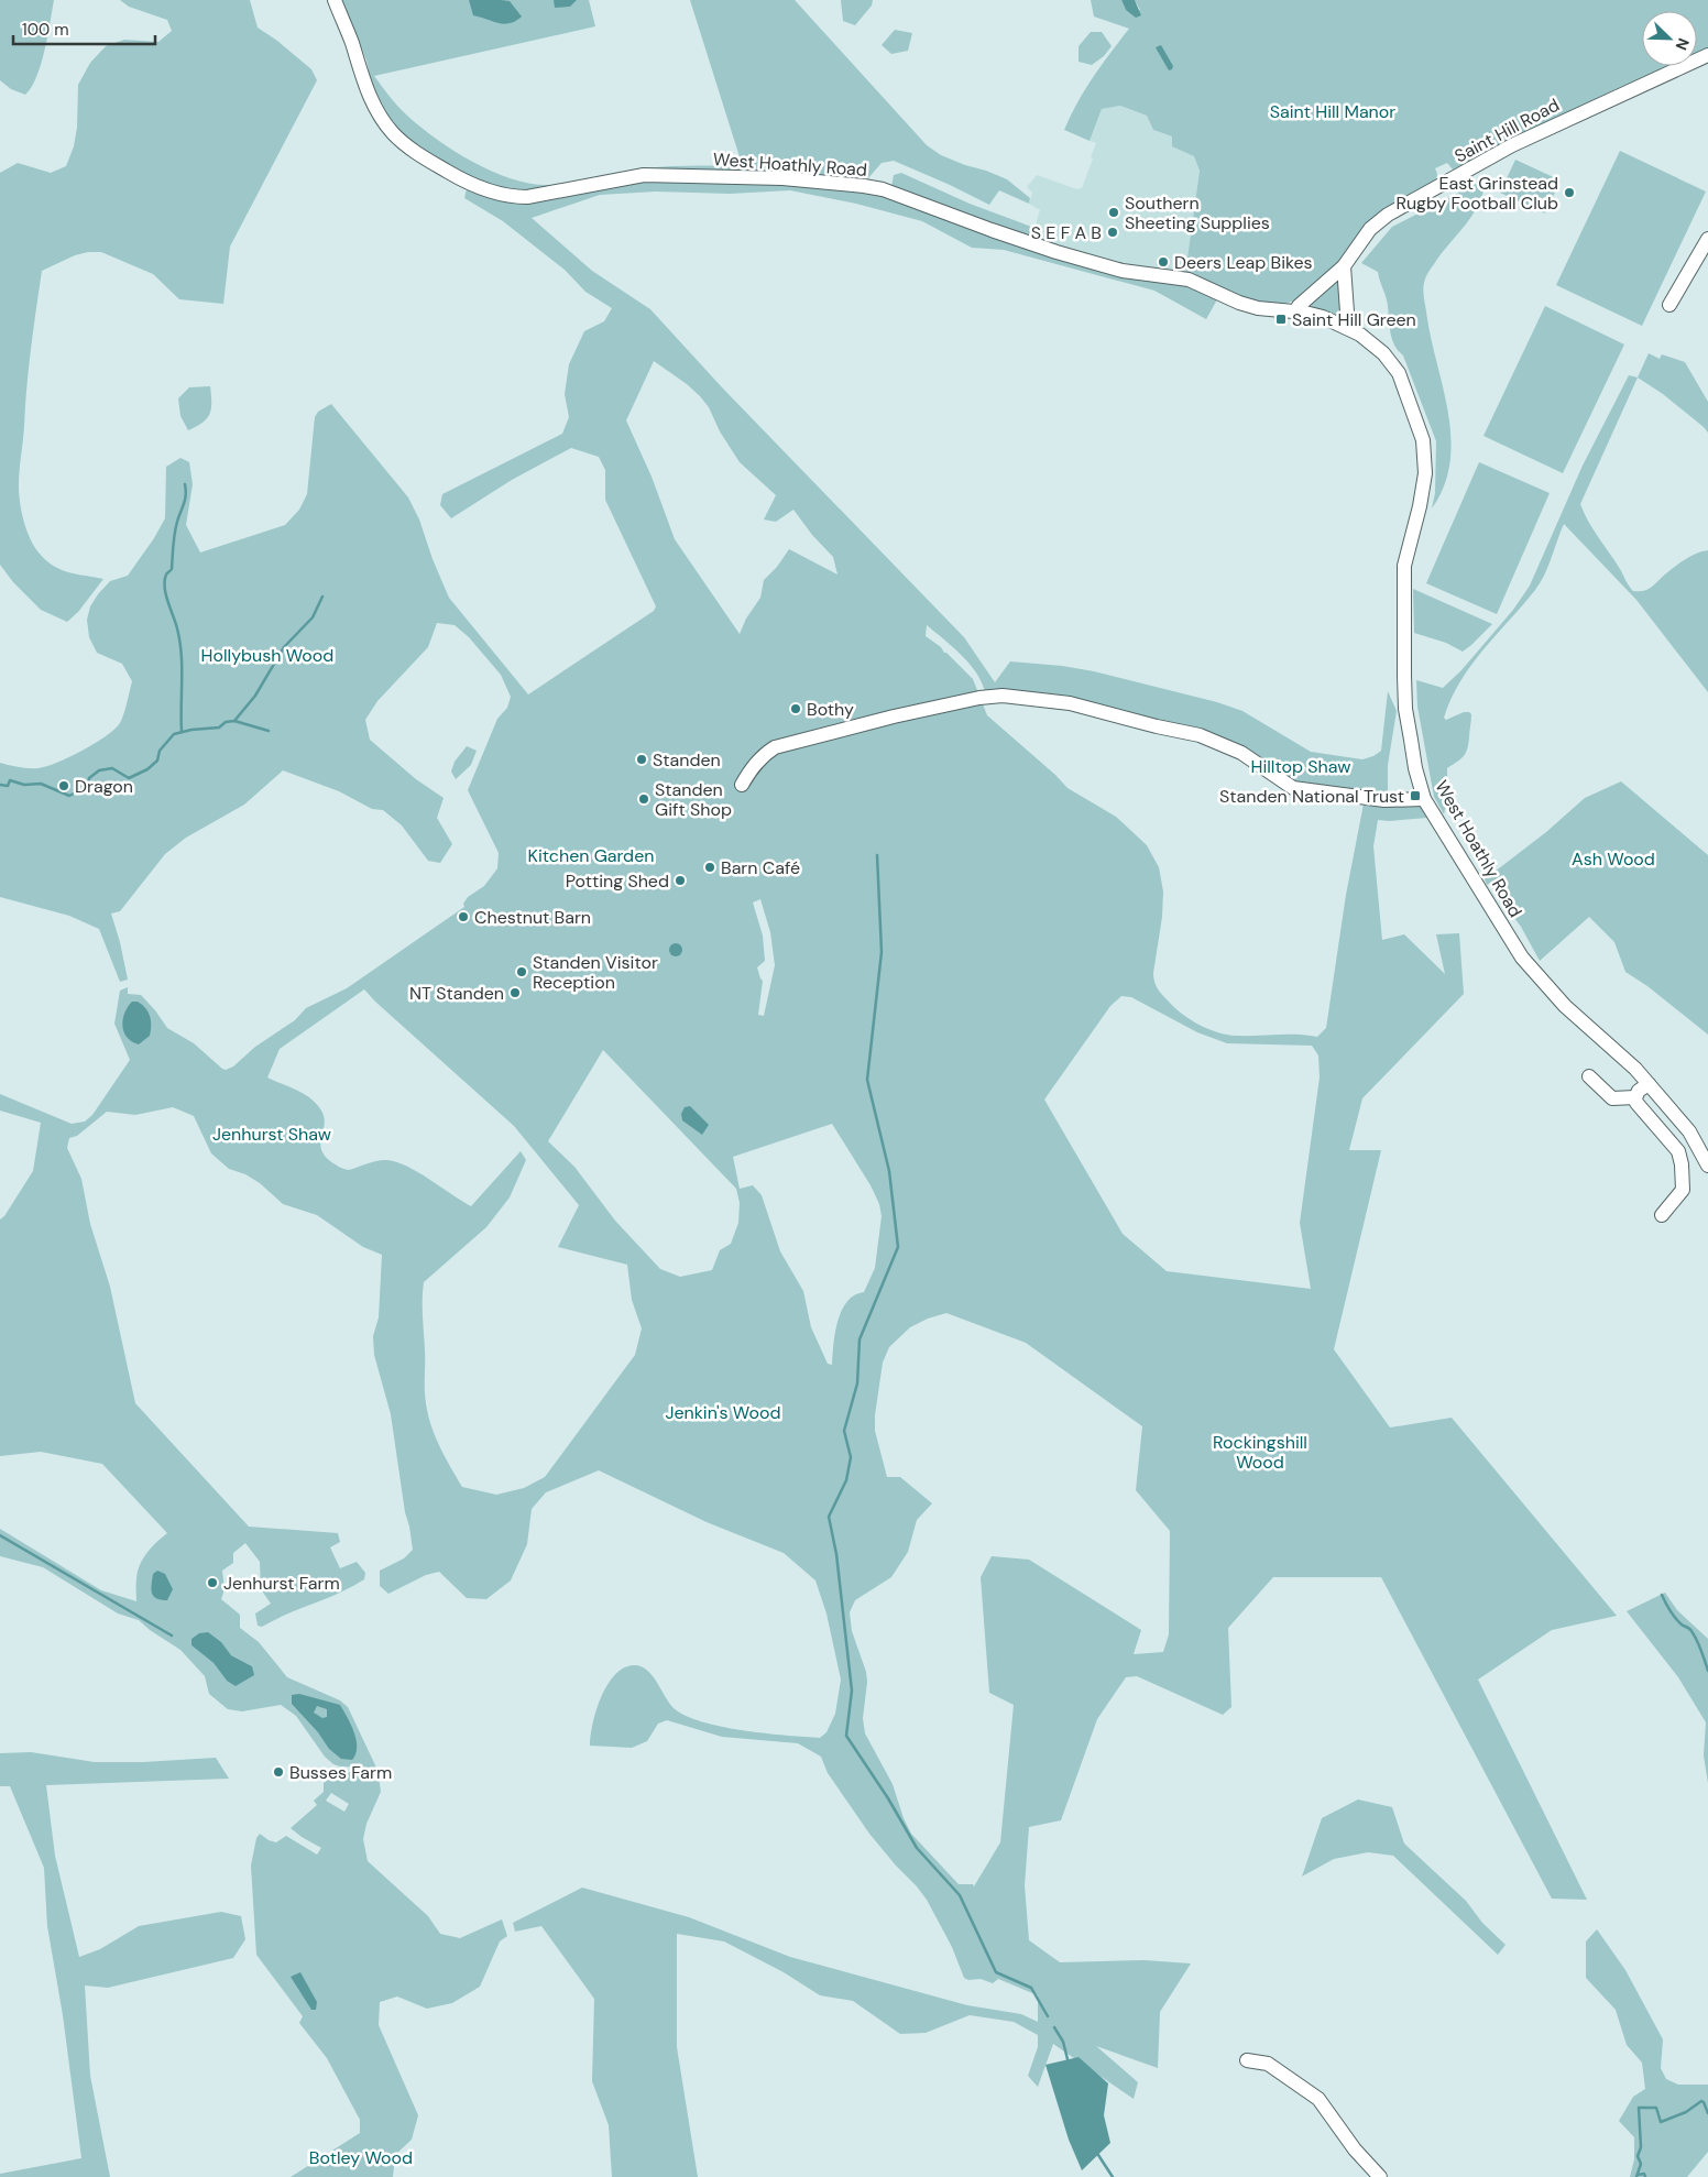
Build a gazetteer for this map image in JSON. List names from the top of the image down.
{
  "streets": {
    "street": ["Saint Hill Road", "West Hoathly Road"]
  },
  "crossings": [
    ["Saint Hill Road", "West Hoathly Road"]
  ],
  "parks": [
    "Saint Hill Manor",
    "Hollybush Wood",
    "Hilltop Shaw",
    "Kitchen Garden",
    "Ash Wood",
    "Jenhurst Shaw",
    "Jenkin's Wood",
    "Rockingshill Wood",
    "Botley Wood"
  ],
  "places": {
    "other": [
      "East Grinstead Rugby Football Club",
      "Southern Sheeting Supplies",
      "S E F A B",
      "Deers Leap Bikes",
      "Bothy",
      "Standen",
      "Dragon",
      "Standen Gift Shop",
      "Barn Café",
      "Potting Shed",
      "Chestnut Barn",
      "Standen Visitor Reception",
      "NT Standen",
      "Jenhurst Farm",
      "Busses Farm"
    ],
    "transit": ["Saint Hill Green", "Standen National Trust"]
  },
  "scale_bar": "100 m",
  "north": "bottom right"
}
